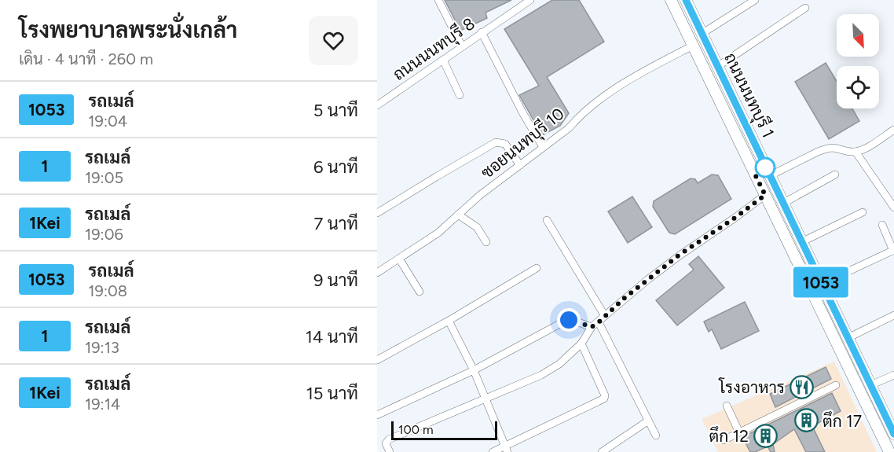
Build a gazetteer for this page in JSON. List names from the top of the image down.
{
  "streets": {
    "main road": ["ถนนนนทบุรี 1"],
    "street": ["ถนนนนทบุรี 8", "ซอยนนทบุรี 10"]
  },
  "crossings": [
    ["ถนนนนทบุรี 1", "ซอยนนทบุรี 10"]
  ],
  "places": {
    "restaurant": ["โรงอาหาร"],
    "building": ["ตึก 17", "ตึก 12"]
  },
  "lines": ["bus line 1053"],
  "scale_bar": "100 m",
  "north": "bottom right",
  "page": {
    "heading": ["โรงพยาบาลพระนั่งเกล้า", "เดิน · 4 นาที · 260 m"],
    "on_map": "1053",
    "list": [
      {
        "mark": "1053",
        "name": "รถเมล์",
        "note": "19:04",
        "value": "5 นาที"
      },
      {
        "mark": "1",
        "name": "รถเมล์",
        "note": "19:05",
        "value": "6 นาที"
      },
      {
        "mark": "1Kei",
        "name": "รถเมล์",
        "note": "19:06",
        "value": "7 นาที"
      },
      {
        "mark": "1053",
        "name": "รถเมล์",
        "note": "19:08",
        "value": "9 นาที"
      },
      {
        "mark": "1",
        "name": "รถเมล์",
        "note": "19:13",
        "value": "14 นาที"
      },
      {
        "mark": "1Kei",
        "name": "รถเมล์",
        "note": "19:14",
        "value": "15 นาที"
      }
    ],
    "scale": "100 m"
  }
}
